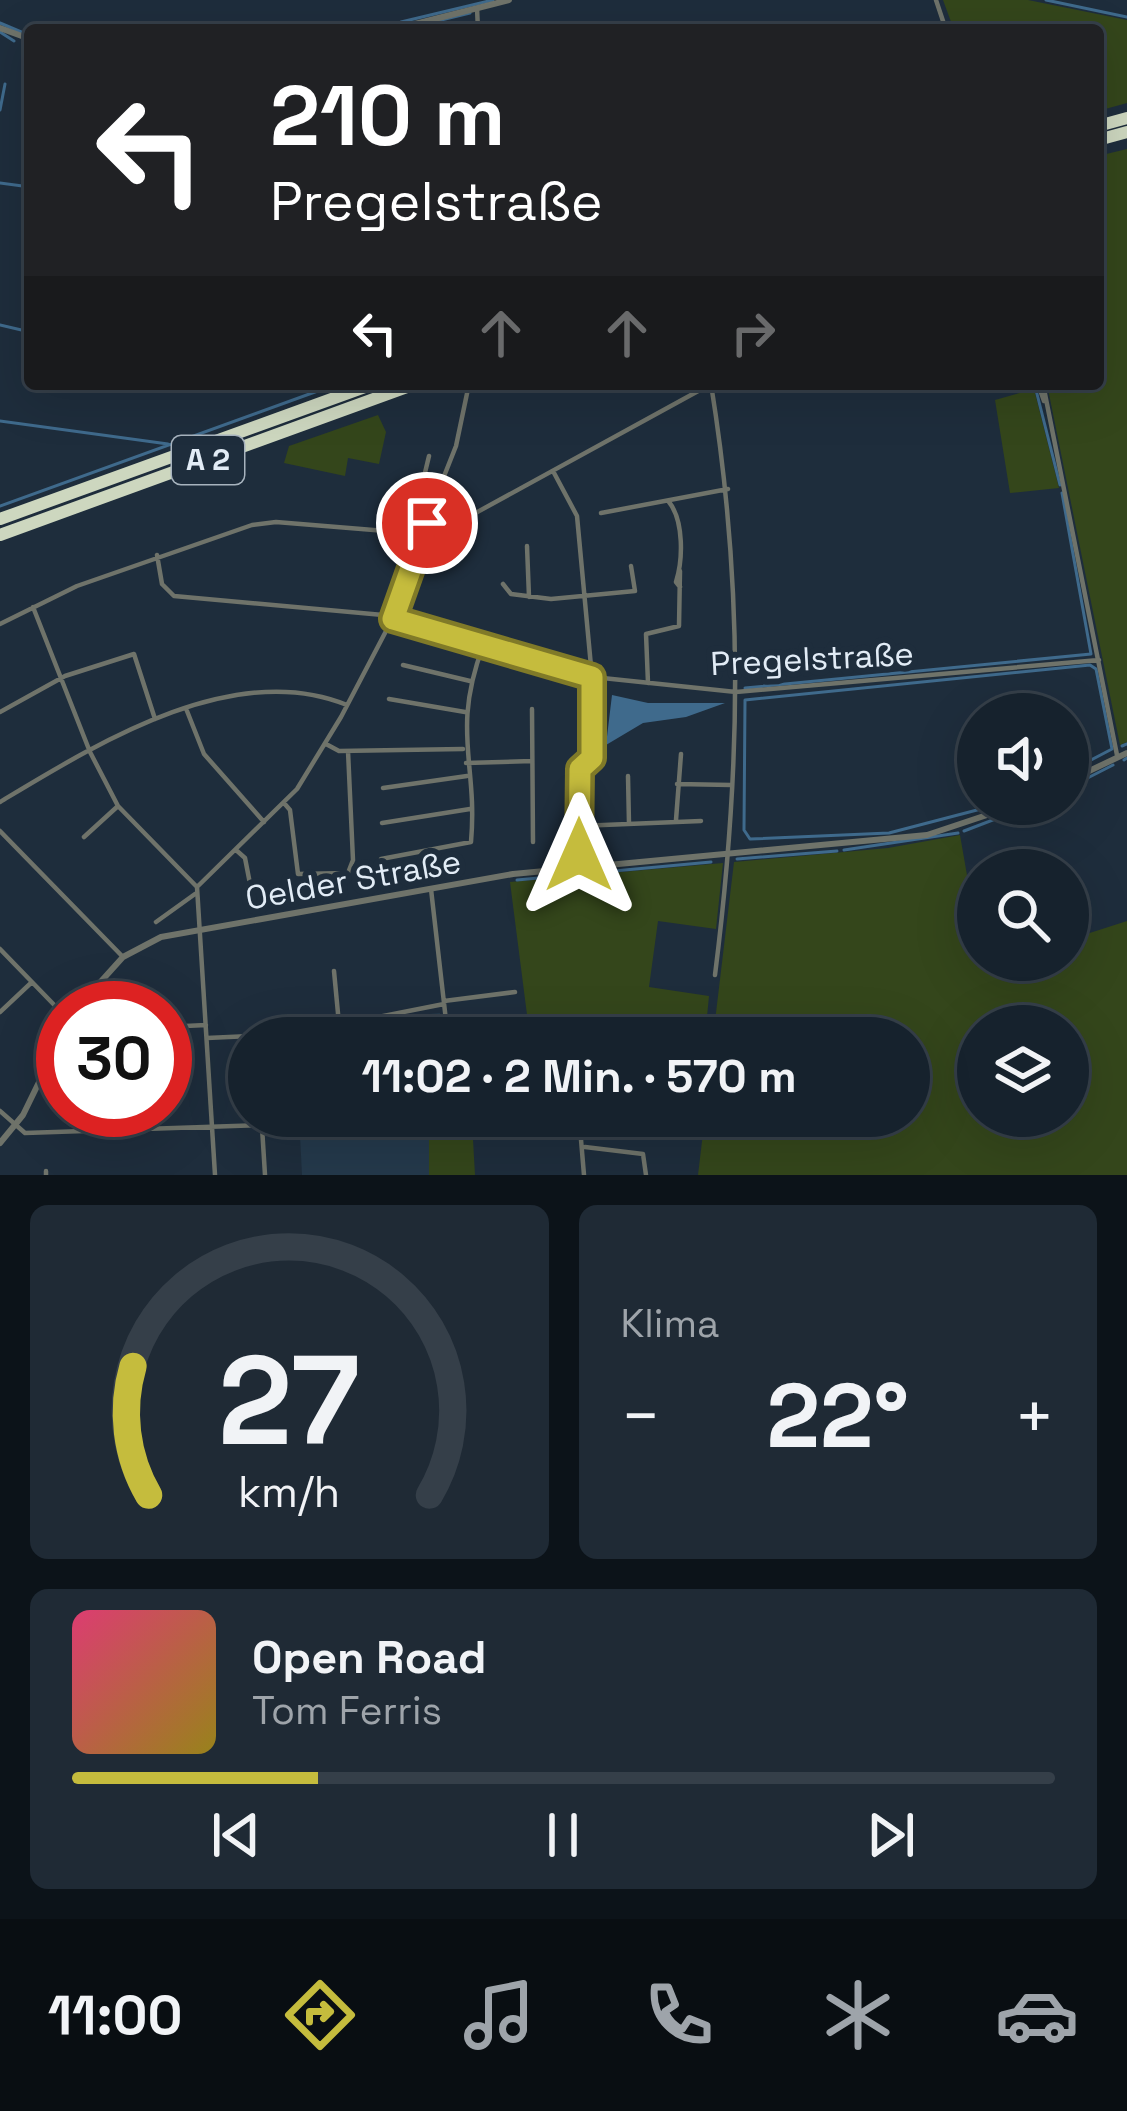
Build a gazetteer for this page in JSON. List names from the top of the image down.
{
  "streets": {
    "highway": ["A 2"],
    "street": ["Pregelstraße", "Oelder Straße"]
  },
  "page": {
    "turn": ["210 m", "Pregelstraße"],
    "limit": "30",
    "trip": "11:02 · 2 Min. · 570 m",
    "tile": "Klima",
    "heat": ["−", "22°", "+"],
    "song": ["Open Road", "Tom Ferris"],
    "tabs": "11:00",
    "gauge": ["27", "km/h"]
  }
}
